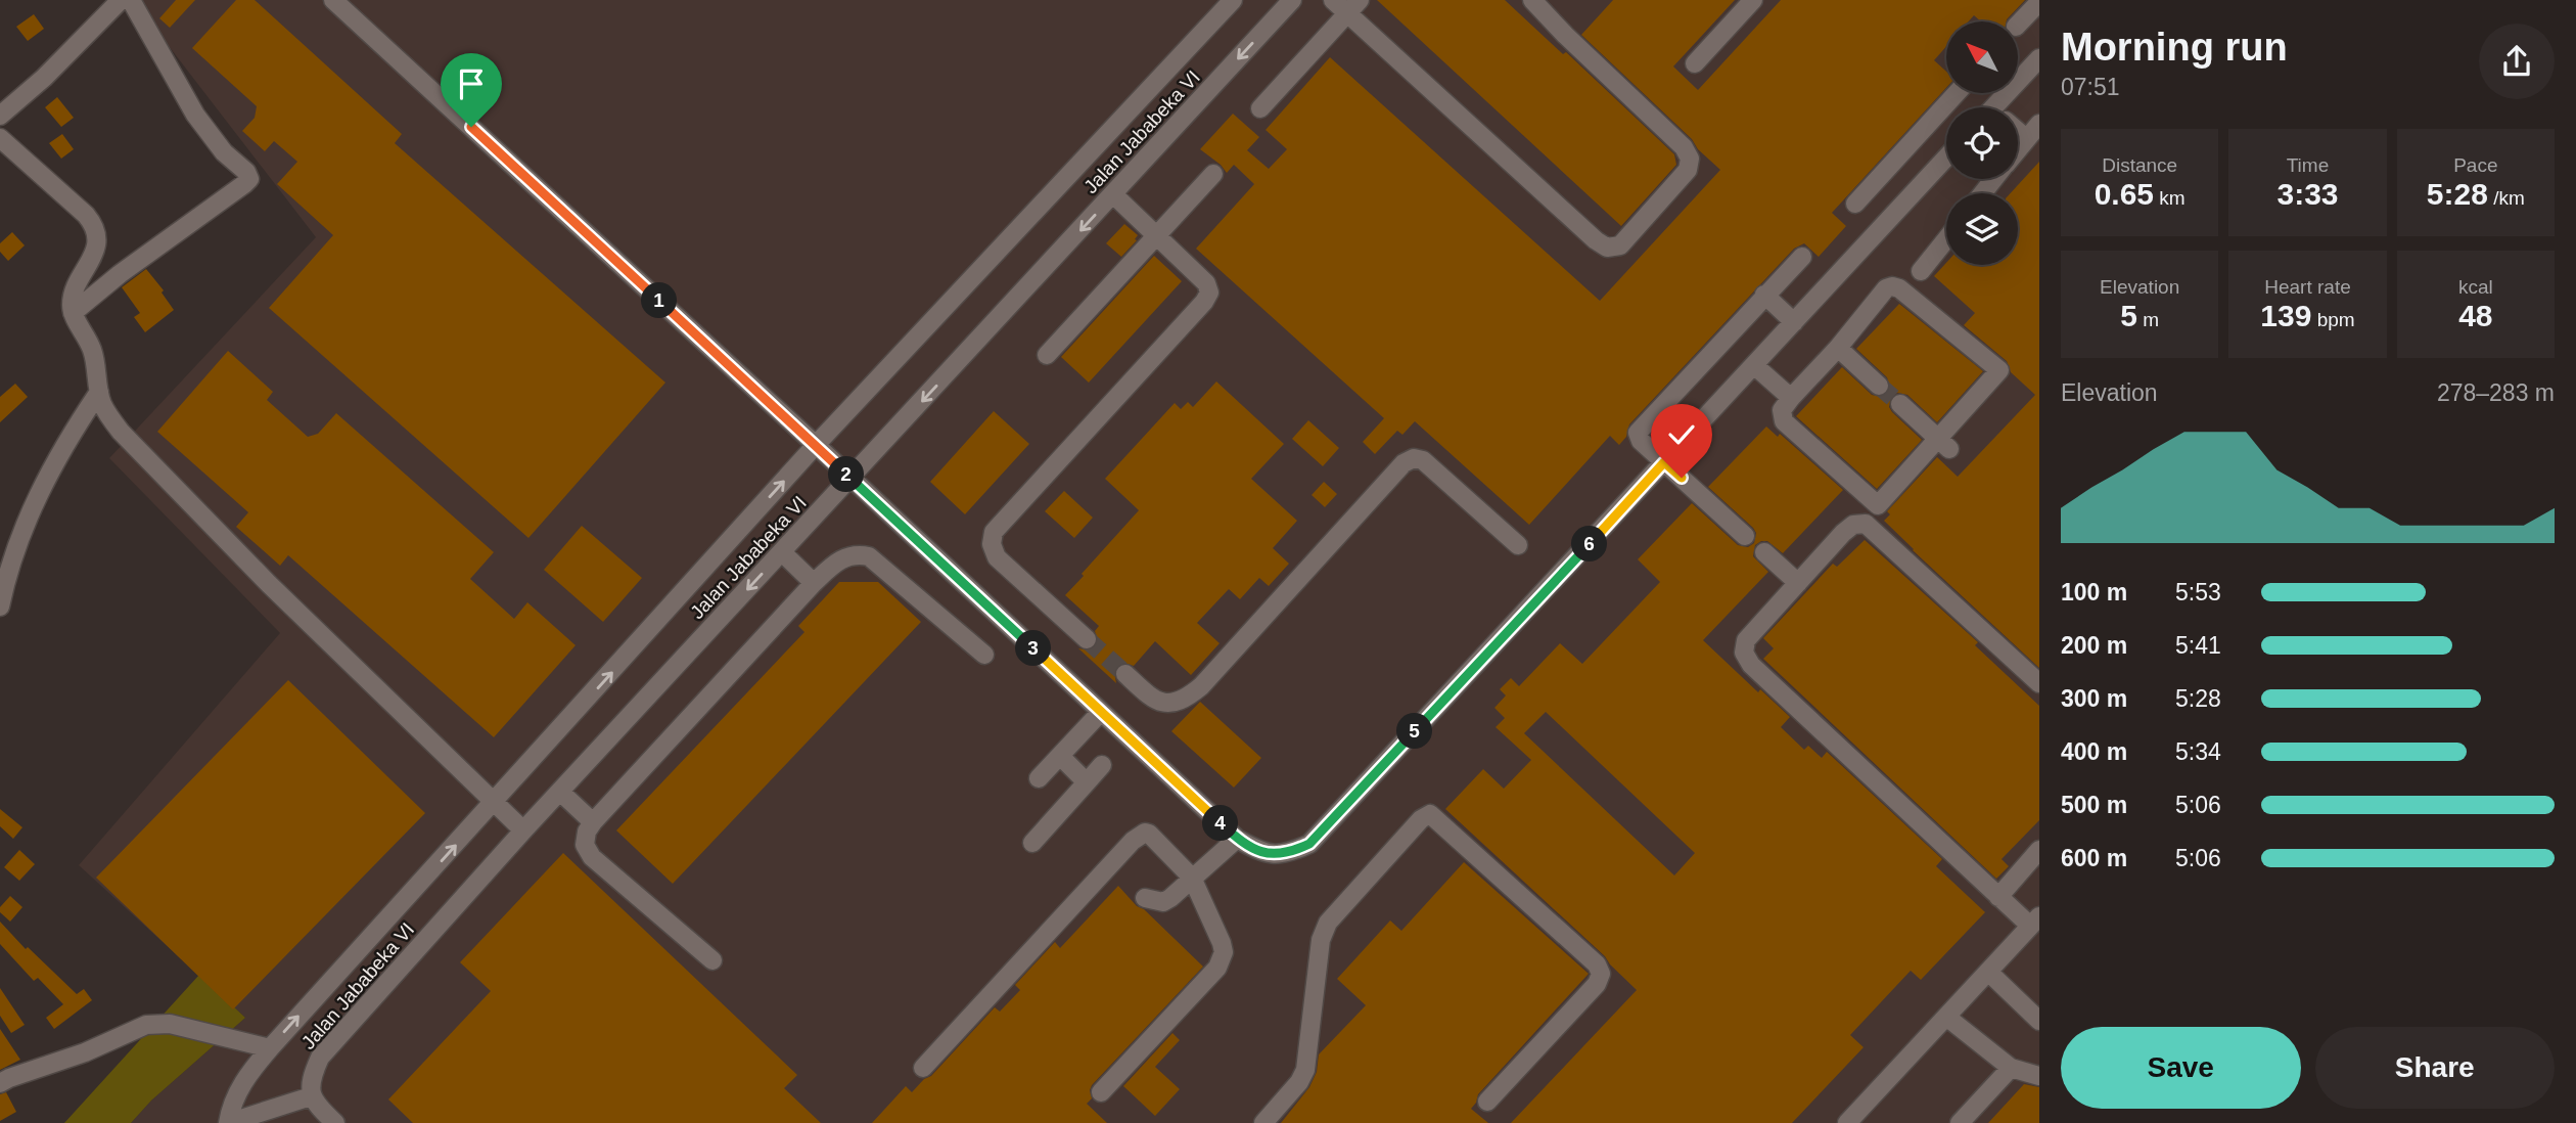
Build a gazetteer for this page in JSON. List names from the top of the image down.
{
  "streets": {
    "street": ["Jalan Jababeka VI"]
  },
  "north": "top left",
  "page": {
    "heading": ["Morning run", "07:51"],
    "stats": [
      ["Distance", "0.65 km"],
      ["Time", "3:33"],
      ["Pace", "5:28 /km"],
      ["Elevation", "5 m"],
      ["Heart rate", "139 bpm"],
      ["kcal", "48"]
    ],
    "pins": [
      "1",
      "2",
      "6",
      "3",
      "5",
      "4"
    ],
    "chart": ["Elevation", "278–283 m"],
    "list": [
      {
        "name": "100 m",
        "note": "5:53"
      },
      {
        "name": "200 m",
        "note": "5:41"
      },
      {
        "name": "300 m",
        "note": "5:28"
      },
      {
        "name": "400 m",
        "note": "5:34"
      },
      {
        "name": "500 m",
        "note": "5:06"
      },
      {
        "name": "600 m",
        "note": "5:06"
      }
    ],
    "buttons": ["Save", "Share"]
  }
}
